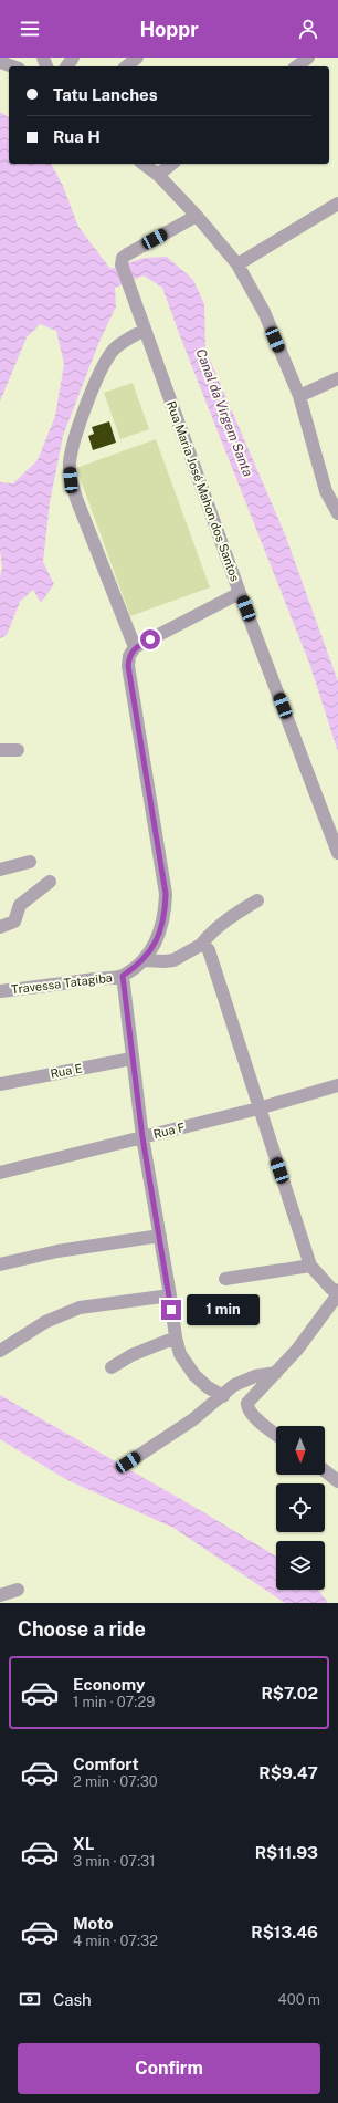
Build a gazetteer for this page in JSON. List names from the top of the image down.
{
  "streets": {
    "street": [
      "Rua Maria José Mahon dos Santos",
      "Travessa Tatagiba",
      "Rua E",
      "Rua F"
    ]
  },
  "water": ["Canal da Virgem Santa"],
  "north": "bottom",
  "page": {
    "header": "Hoppr",
    "banner": ["Tatu Lanches", "Rua H"],
    "bubble": "1 min",
    "heading": "Choose a ride",
    "list": [
      {
        "name": "Economy",
        "note": "1 min · 07:29",
        "value": "R$7.02"
      },
      {
        "name": "Comfort",
        "note": "2 min · 07:30",
        "value": "R$9.47"
      },
      {
        "name": "XL",
        "note": "3 min · 07:31",
        "value": "R$11.93"
      },
      {
        "name": "Moto",
        "note": "4 min · 07:32",
        "value": "R$13.46"
      }
    ],
    "pay": ["Cash", "400 m"],
    "buttons": "Confirm"
  }
}
